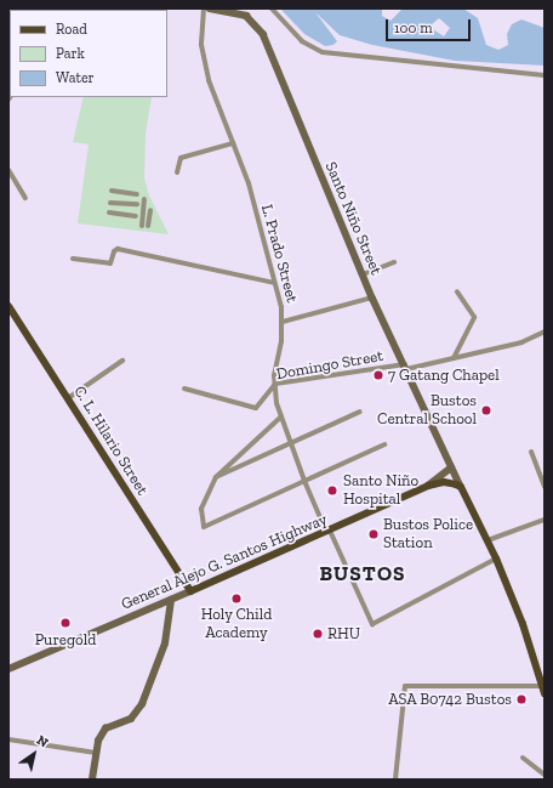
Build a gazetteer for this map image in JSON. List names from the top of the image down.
{
  "streets": {
    "main road": ["C. L. Hilario Street", "General Alejo G. Santos Highway"],
    "street": ["Santo Niño Street", "L. Prado Street", "Domingo Street"]
  },
  "crossings": [
    ["Santo Niño Street", "Domingo Street"],
    ["Santo Niño Street", "General Alejo G. Santos Highway"],
    ["L. Prado Street", "Domingo Street"],
    ["L. Prado Street", "General Alejo G. Santos Highway"],
    ["C. L. Hilario Street", "General Alejo G. Santos Highway"]
  ],
  "districts": ["BUSTOS"],
  "places": [
    "7 Gatang Chapel",
    "Bustos Central School",
    "Santo Niño Hospital",
    "Bustos Police Station",
    "Holy Child Academy",
    "Puregold",
    "RHU",
    "ASA B0742 Bustos"
  ],
  "legend": ["Road", "Park", "Water"],
  "scale_bar": "100 m",
  "north": "top right"
}
